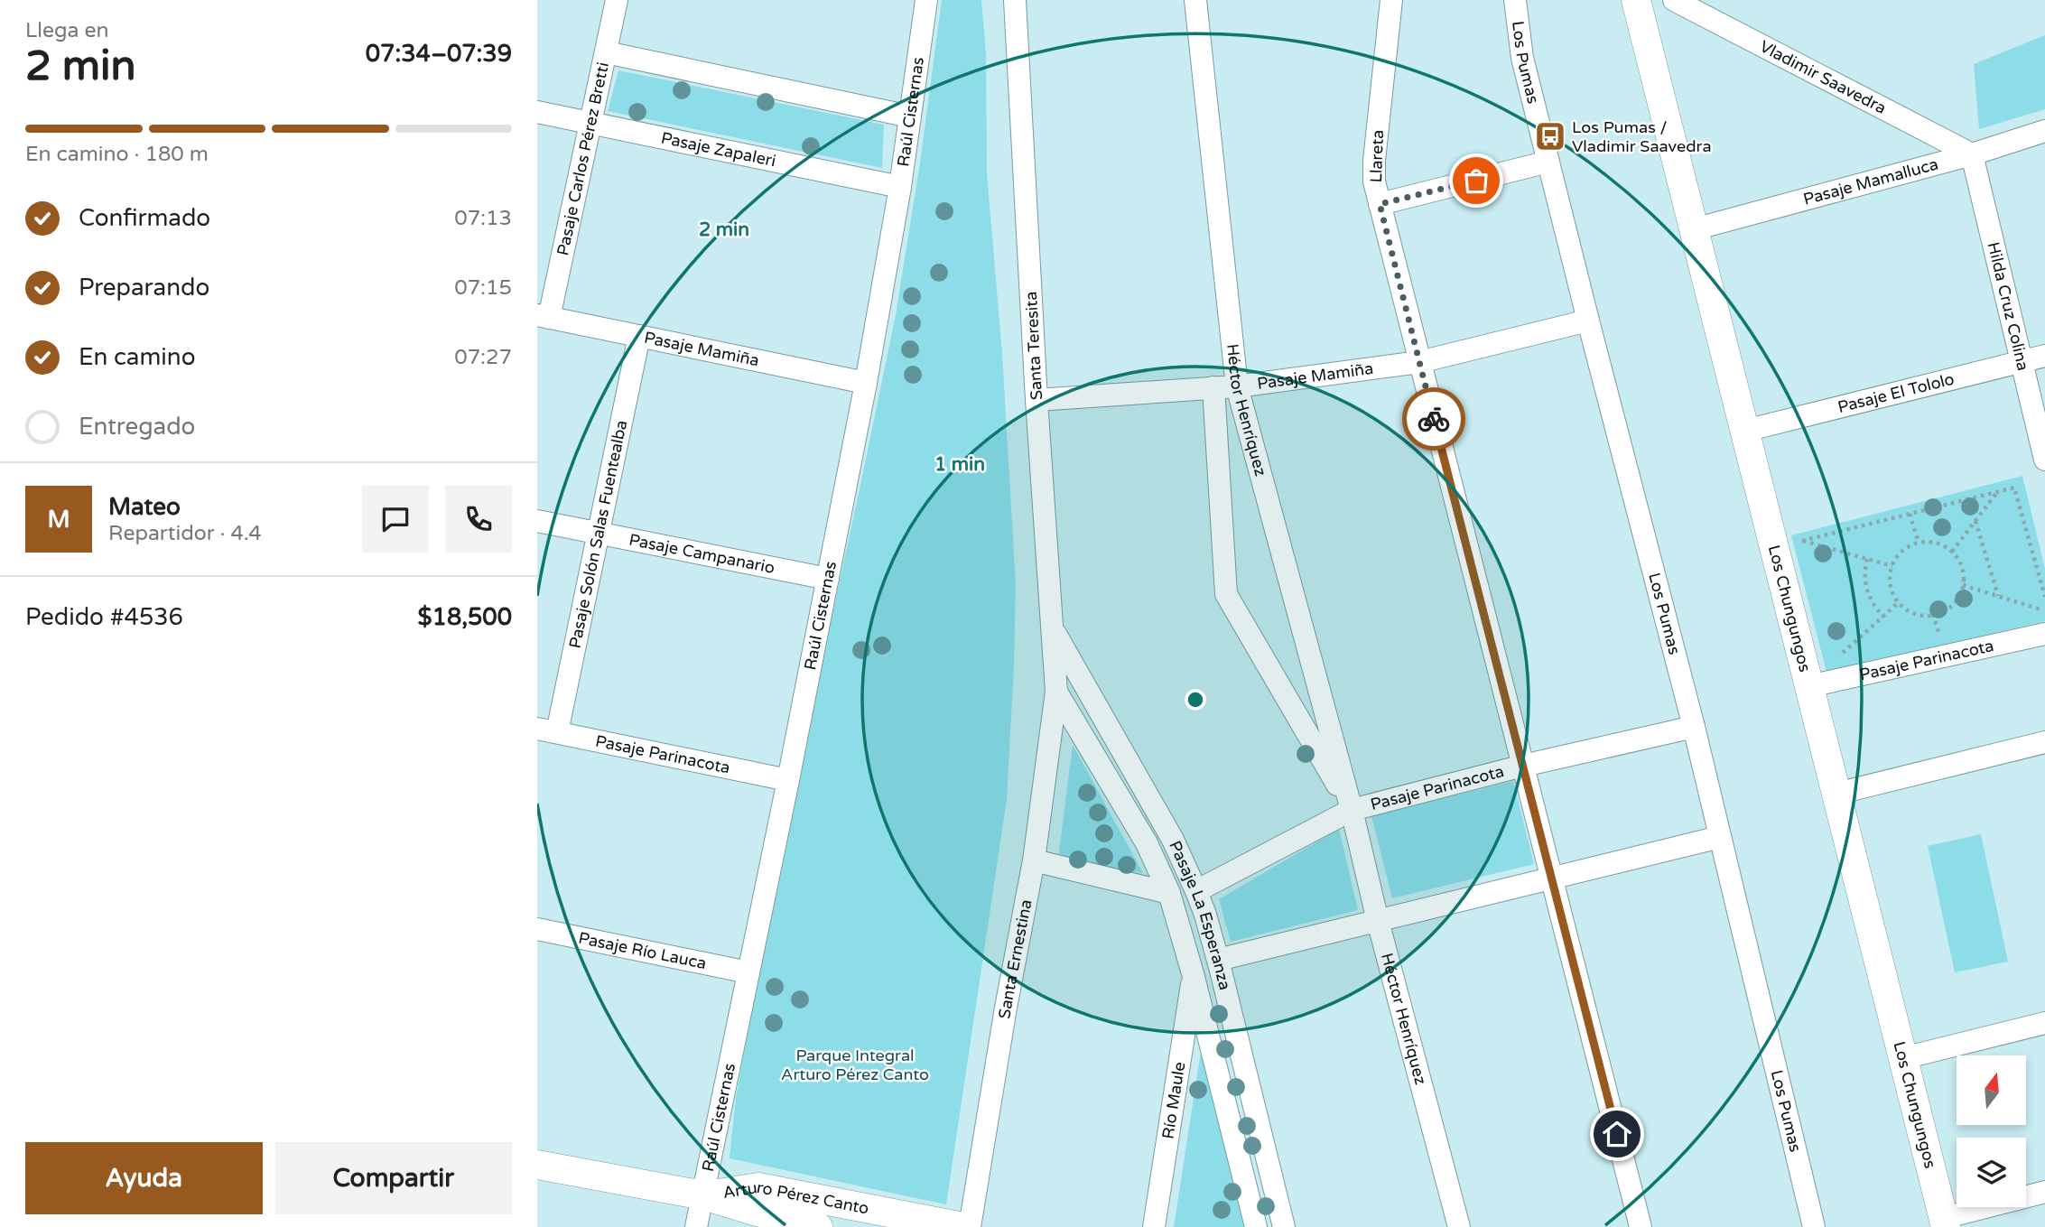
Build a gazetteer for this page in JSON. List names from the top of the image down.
{
  "streets": {
    "street": [
      "Los Pumas",
      "Vladimir Saavedra",
      "Raúl Cisternas",
      "Pasaje Zapaleri",
      "Llareta",
      "Pasaje Carlos Pérez Bretti",
      "Pasaje Mamalluca",
      "Hilda Cruz Colina",
      "Santa Teresita",
      "Pasaje Mamiña",
      "Pasaje El Tololo",
      "Héctor Henríquez",
      "Pasaje Solón Salas Fuentealba",
      "Pasaje Campanario",
      "Los Chungungos",
      "Pasaje Parinacota",
      "Pasaje La Esperanza",
      "Pasaje Río Lauca",
      "Santa Ernestina",
      "Río Maule",
      "Arturo Pérez Canto"
    ]
  },
  "crossings": [
    ["Los Pumas", "Pasaje Mamiña"],
    ["Los Pumas", "Pasaje Parinacota"],
    ["Vladimir Saavedra", "Pasaje Mamalluca"],
    ["Vladimir Saavedra", "Hilda Cruz Colina"],
    ["Raúl Cisternas", "Pasaje Zapaleri"],
    ["Raúl Cisternas", "Pasaje Mamiña"],
    ["Raúl Cisternas", "Pasaje Campanario"],
    ["Raúl Cisternas", "Pasaje Parinacota"],
    ["Raúl Cisternas", "Pasaje Río Lauca"],
    ["Raúl Cisternas", "Arturo Pérez Canto"],
    ["Pasaje Zapaleri", "Pasaje Carlos Pérez Bretti"],
    ["Llareta", "Pasaje Mamiña"],
    ["Llareta", "Pasaje Parinacota"],
    ["Pasaje Carlos Pérez Bretti", "Pasaje Mamiña"],
    ["Pasaje Mamalluca", "Hilda Cruz Colina"],
    ["Pasaje Mamalluca", "Los Chungungos"],
    ["Hilda Cruz Colina", "Pasaje El Tololo"],
    ["Santa Teresita", "Pasaje Mamiña"],
    ["Santa Teresita", "Pasaje La Esperanza"],
    ["Santa Teresita", "Santa Ernestina"],
    ["Pasaje Mamiña", "Héctor Henríquez"],
    ["Pasaje Mamiña", "Pasaje Solón Salas Fuentealba"],
    ["Pasaje El Tololo", "Los Chungungos"],
    ["Héctor Henríquez", "Pasaje Parinacota"],
    ["Pasaje Solón Salas Fuentealba", "Pasaje Campanario"],
    ["Pasaje Solón Salas Fuentealba", "Pasaje Parinacota"],
    ["Los Chungungos", "Pasaje Parinacota"],
    ["Pasaje Parinacota", "Pasaje La Esperanza"],
    ["Pasaje La Esperanza", "Santa Ernestina"],
    ["Pasaje La Esperanza", "Río Maule"]
  ],
  "parks": ["Parque Integral Arturo Pérez Canto"],
  "places": {
    "bus stop": ["Los Pumas / Vladimir Saavedra"]
  },
  "north": "top",
  "page": {
    "heading": ["2 min", "Llega en", "07:34–07:39"],
    "panel": [
      "Mateo",
      "Repartidor · 4.4",
      "Pedido #4536",
      "$18,500"
    ],
    "bar": "En camino · 180 m",
    "list": [
      ["Confirmado", "07:13"],
      ["Preparando", "07:15"],
      ["En camino", "07:27"],
      "Entregado"
    ],
    "round": "M",
    "buttons": ["Ayuda", "Compartir"]
  },
  "rings": ["2 min", "1 min"]
}
